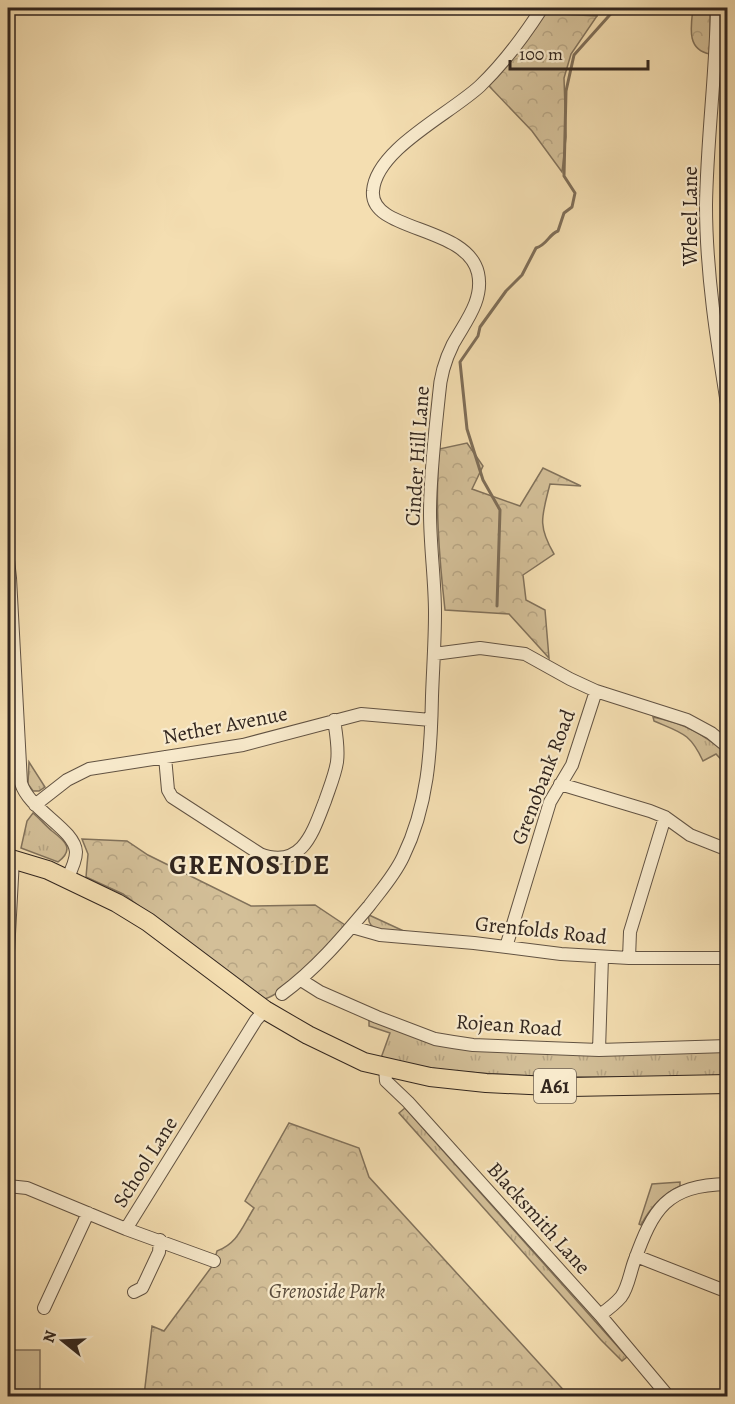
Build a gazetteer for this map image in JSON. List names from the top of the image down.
{
  "streets": {
    "highway": ["A61"],
    "street": [
      "Wheel Lane",
      "Cinder Hill Lane",
      "Nether Avenue",
      "Grenobank Road",
      "Grenfolds Road",
      "Rojean Road",
      "School Lane",
      "Blacksmith Lane"
    ]
  },
  "crossings": [
    ["Cinder Hill Lane", "Nether Avenue"],
    ["Cinder Hill Lane", "Grenfolds Road"],
    ["Cinder Hill Lane", "Rojean Road"],
    ["Grenobank Road", "Grenfolds Road"],
    ["A61", "School Lane"],
    ["A61", "Blacksmith Lane"]
  ],
  "districts": ["GRENOSIDE"],
  "parks": ["Grenoside Park"],
  "scale_bar": "100 m",
  "north": "left"
}
